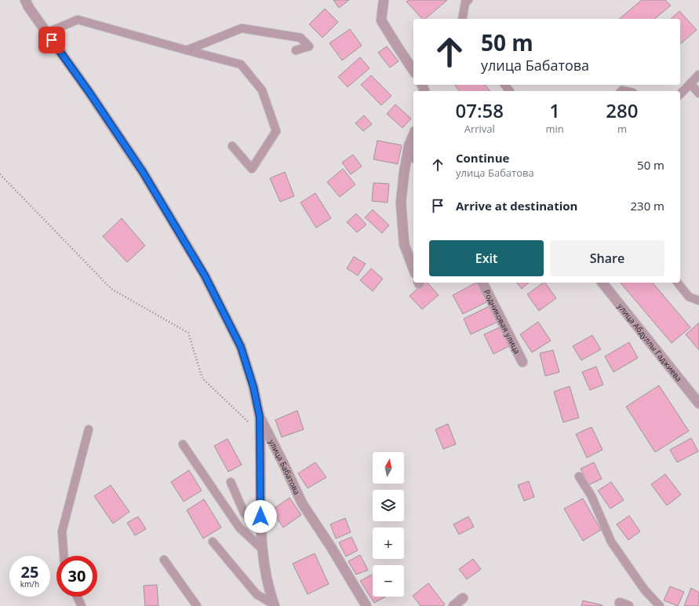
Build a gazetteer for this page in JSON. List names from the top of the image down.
{
  "streets": {
    "street": ["Родниковая улица", "улица Абдуллы Гаджиева", "улица Бабатова"]
  },
  "north": "top",
  "page": {
    "turn": ["50 m", "улица Бабатова"],
    "eta": [
      "07:58",
      "Arrival",
      "1",
      "min",
      "280",
      "m"
    ],
    "list": [
      {
        "name": "Continue",
        "note": "улица Бабатова",
        "value": "50 m"
      },
      {
        "name": "Arrive at destination",
        "value": "230 m"
      }
    ],
    "buttons": ["Exit", "Share"],
    "map_buttons": ["+", "−"],
    "speed": "25 km/h",
    "limit": "30"
  }
}
